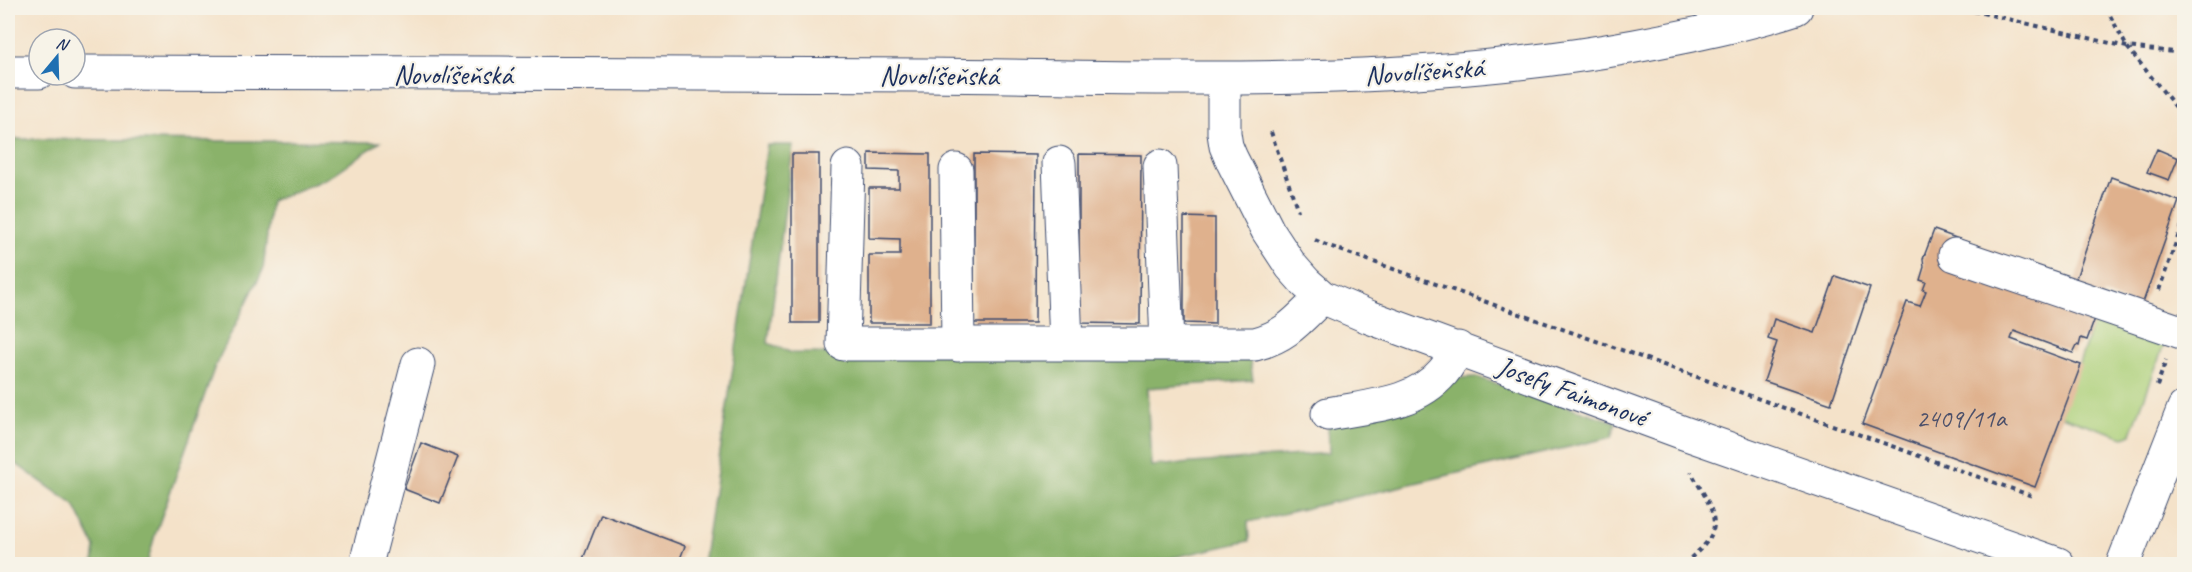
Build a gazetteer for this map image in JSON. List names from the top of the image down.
{
  "streets": {
    "street": ["Novolíšeňská", "Josefy Faimonové"]
  },
  "crossings": [
    ["Novolíšeňská", "Josefy Faimonové"]
  ],
  "house_numbers": ["2409/11a"],
  "north": "top"
}
